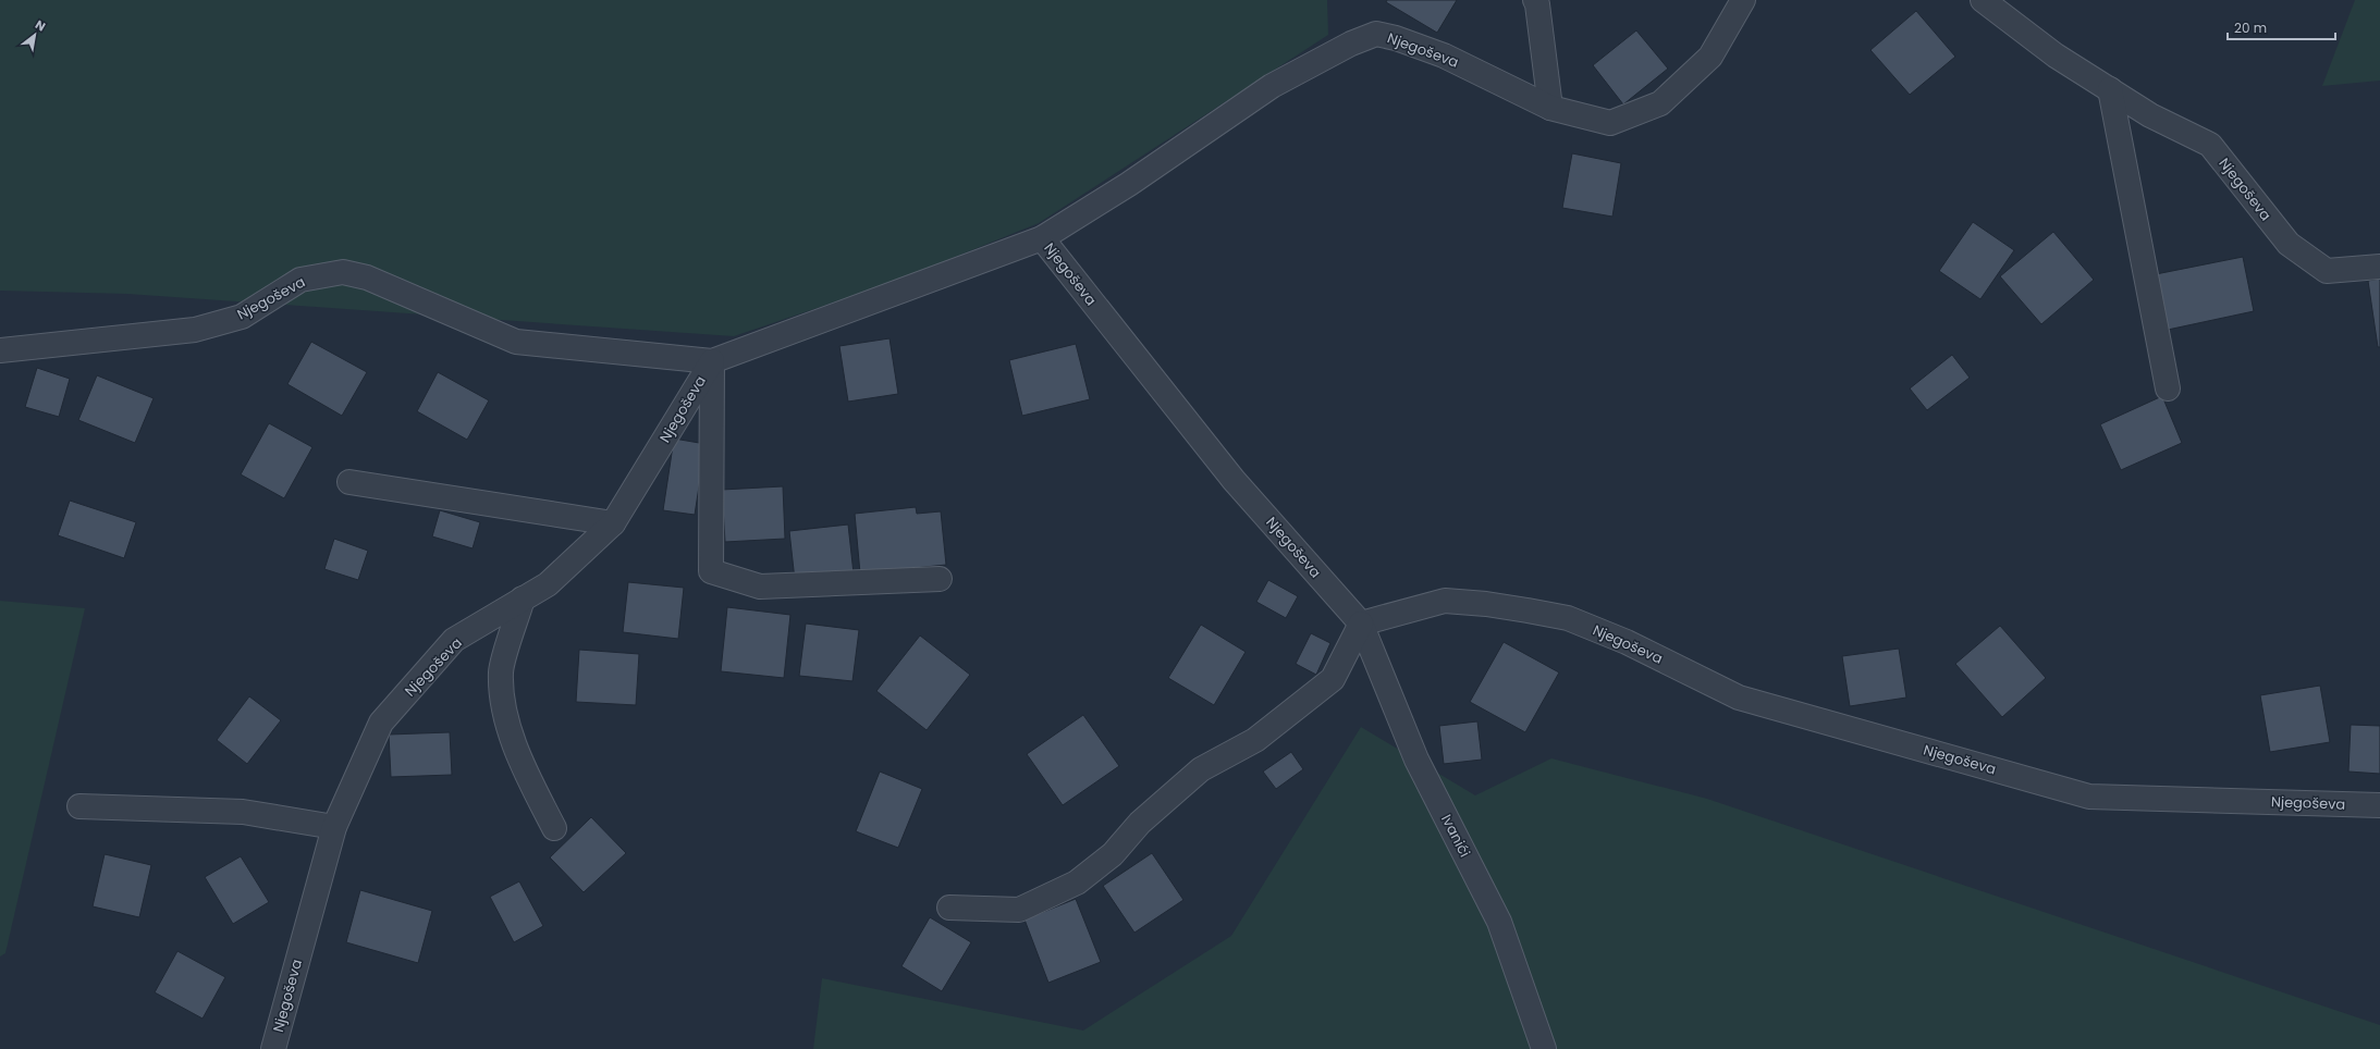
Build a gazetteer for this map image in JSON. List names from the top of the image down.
{
  "streets": {
    "street": ["Njegoševa", "Ivanići"]
  },
  "crossings": [
    ["Njegoševa", "Ivanići"]
  ],
  "scale_bar": "20 m",
  "north": "top right"
}
